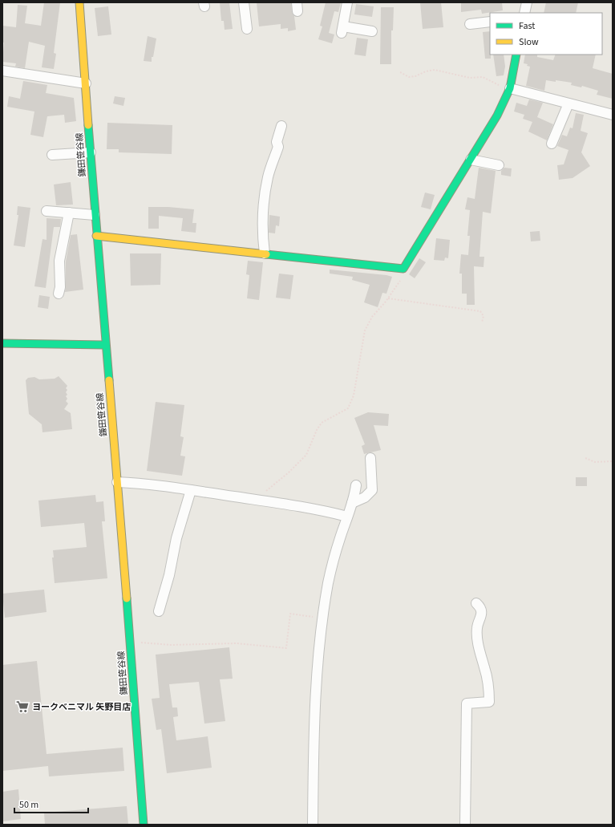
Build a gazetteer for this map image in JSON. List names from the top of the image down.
{
  "streets": {
    "street": ["鎌田笹谷線"]
  },
  "places": {
    "supermarket": ["ヨークベニマル 矢野目店"]
  },
  "legend": ["Fast", "Slow"],
  "scale_bar": "50 m"
}
